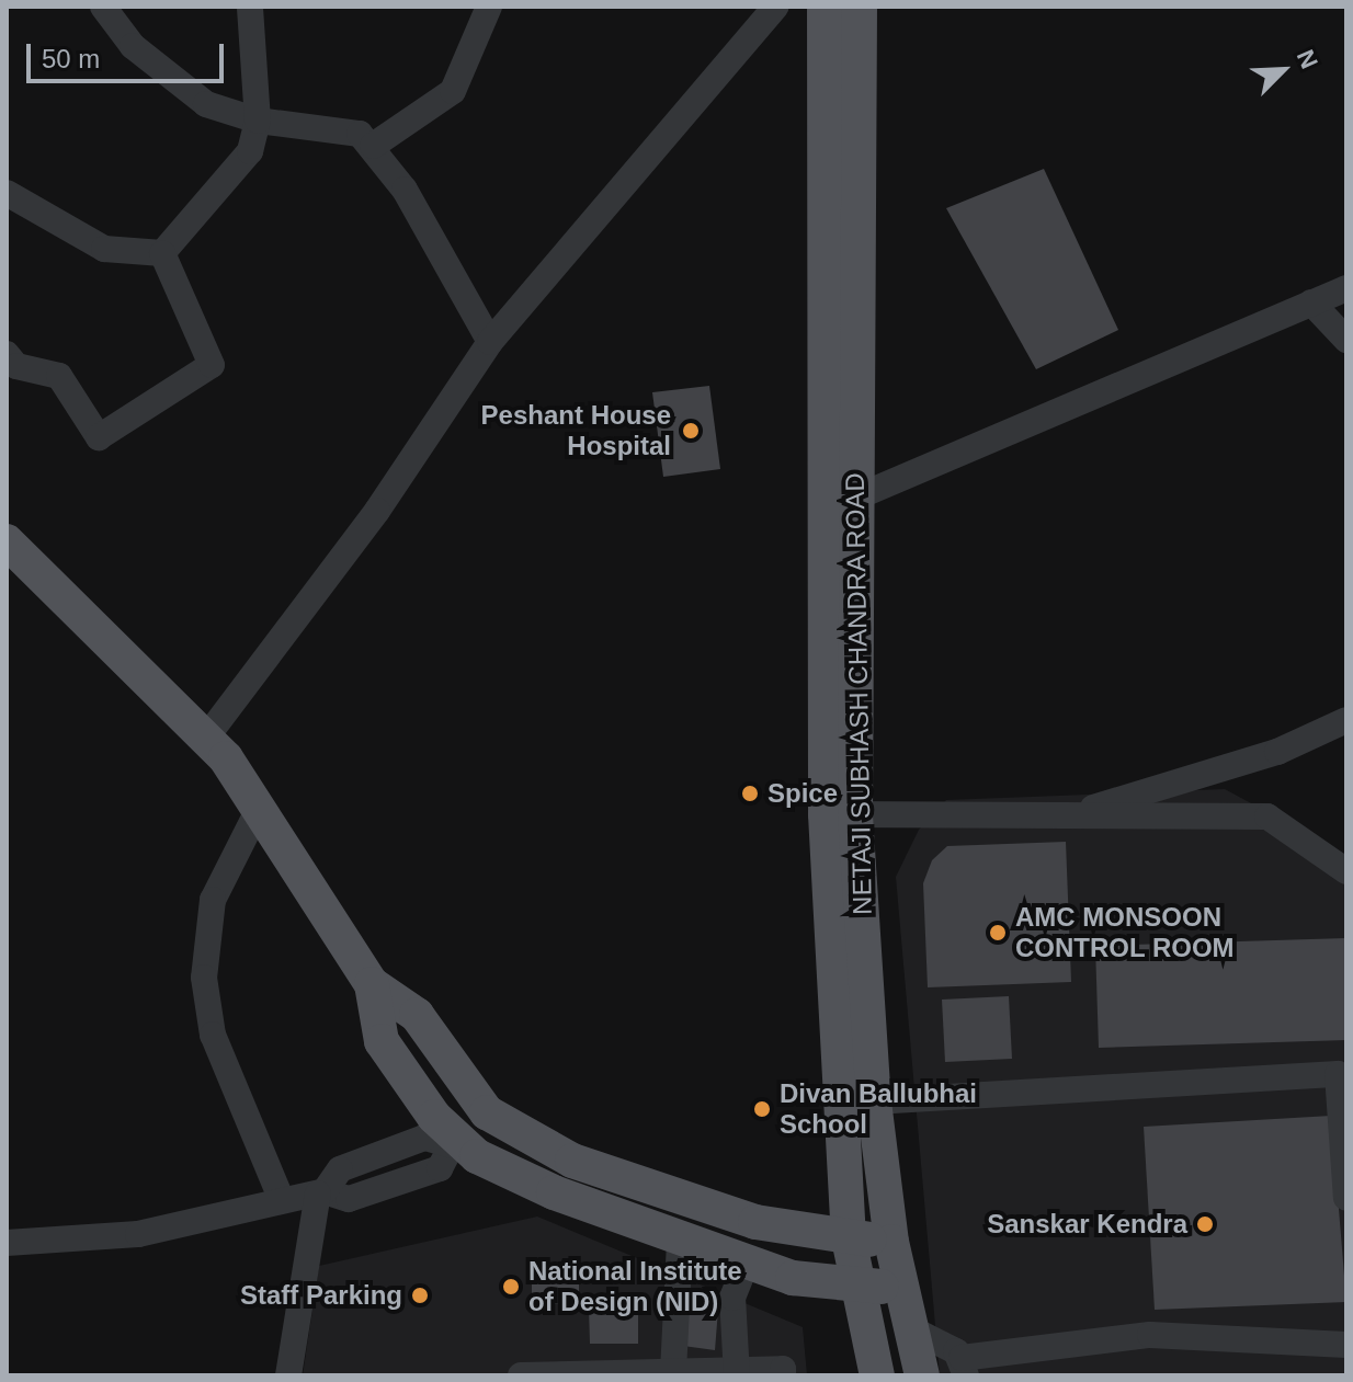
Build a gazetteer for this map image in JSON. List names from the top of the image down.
{
  "streets": {
    "main road": ["NETAJI SUBHASH CHANDRA ROAD"]
  },
  "places": [
    "Peshant House Hospital",
    "Spice",
    "AMC MONSOON CONTROL ROOM",
    "Divan Ballubhai School",
    "Sanskar Kendra",
    "National Institute of Design (NID)",
    "Staff Parking"
  ],
  "scale_bar": "50 m",
  "north": "top right"
}
